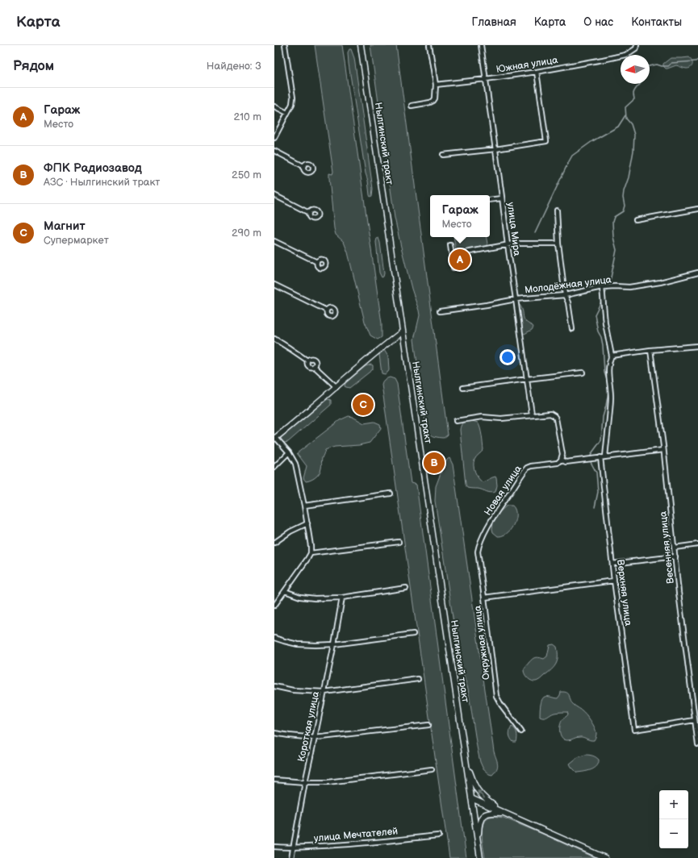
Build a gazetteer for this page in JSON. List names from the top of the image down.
{
  "streets": {
    "main road": ["Нылгинский тракт"],
    "street": [
      "Южная улица",
      "улица Мира",
      "Молодёжная улица",
      "Новая улица",
      "Весенняя улица",
      "Верхняя улица",
      "Окружная улица",
      "Короткая улица",
      "улица Мечтателей"
    ]
  },
  "crossings": [
    ["Южная улица", "улица Мира"],
    ["улица Мира", "Молодёжная улица"],
    ["Новая улица", "Окружная улица"],
    ["Весенняя улица", "Верхняя улица"],
    ["Верхняя улица", "Окружная улица"],
    ["Короткая улица", "улица Мечтателей"]
  ],
  "north": "left",
  "page": {
    "header": "Карта",
    "nav": [
      "Главная",
      "Карта",
      "О нас",
      "Контакты"
    ],
    "heading": ["Рядом", "Найдено: 3"],
    "list": [
      {
        "mark": "A",
        "name": "Гараж",
        "note": "Место",
        "value": "210 m"
      },
      {
        "mark": "B",
        "name": "ФПК Радиозавод",
        "note": "АЗС · Нылгинский тракт",
        "value": "250 m"
      },
      {
        "mark": "C",
        "name": "Магнит",
        "note": "Супермаркет",
        "value": "290 m"
      }
    ],
    "popup": ["Гараж", "Место"],
    "pins": ["A", "C", "B"],
    "map_buttons": ["+", "−"]
  }
}
